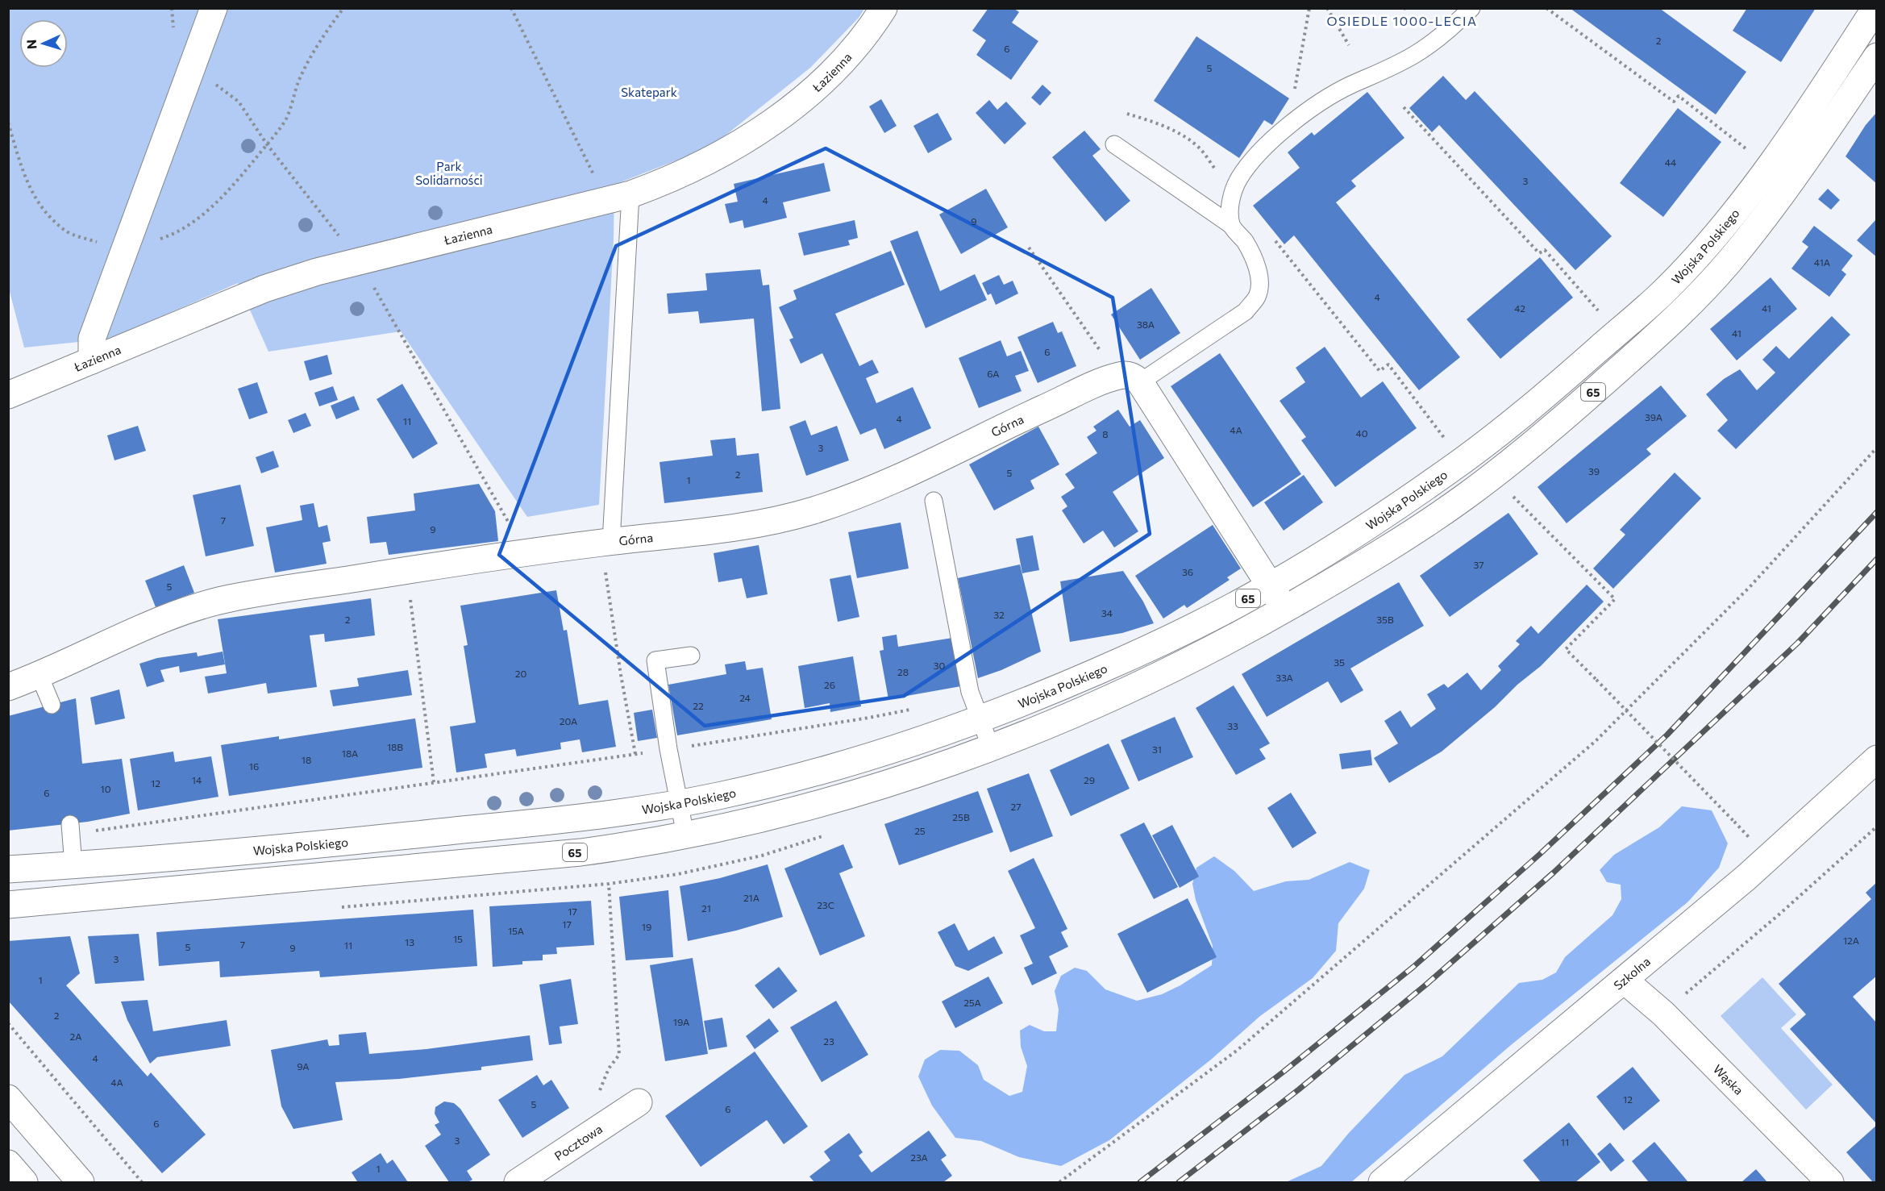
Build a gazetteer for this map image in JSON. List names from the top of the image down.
{
  "streets": {
    "main road": [
      "Łazienna",
      "Wojska Polskiego",
      "65",
      "Górna",
      "Szkolna",
      "Wąska",
      "Pocztowa"
    ]
  },
  "crossings": [
    ["Szkolna", "Wąska"]
  ],
  "districts": ["OSIEDLE 1000-LECIA"],
  "parks": ["Skatepark", "Park Solidarności"],
  "house_numbers": [
    "2",
    "6",
    "5",
    "44",
    "3",
    "4",
    "9",
    "41A",
    "4",
    "42",
    "41",
    "38A",
    "41",
    "6",
    "6A",
    "39A",
    "4",
    "11",
    "4A",
    "40",
    "8",
    "3",
    "39",
    "5",
    "2",
    "1",
    "7",
    "9",
    "37",
    "36",
    "5",
    "34",
    "32",
    "2",
    "35B",
    "35",
    "30",
    "28",
    "20",
    "33A",
    "26",
    "24",
    "22",
    "20A",
    "33",
    "18B",
    "31",
    "18A",
    "18",
    "16",
    "14",
    "29",
    "12",
    "10",
    "6",
    "27",
    "25B",
    "25",
    "21A",
    "23C",
    "21",
    "17",
    "17",
    "19",
    "15A",
    "15",
    "12A",
    "13",
    "7",
    "11",
    "5",
    "9",
    "3",
    "1",
    "25A",
    "2",
    "19A",
    "2A",
    "23",
    "4",
    "9A",
    "4A",
    "12",
    "5",
    "6",
    "6",
    "3",
    "11",
    "23A",
    "1"
  ],
  "north": "left"
}
